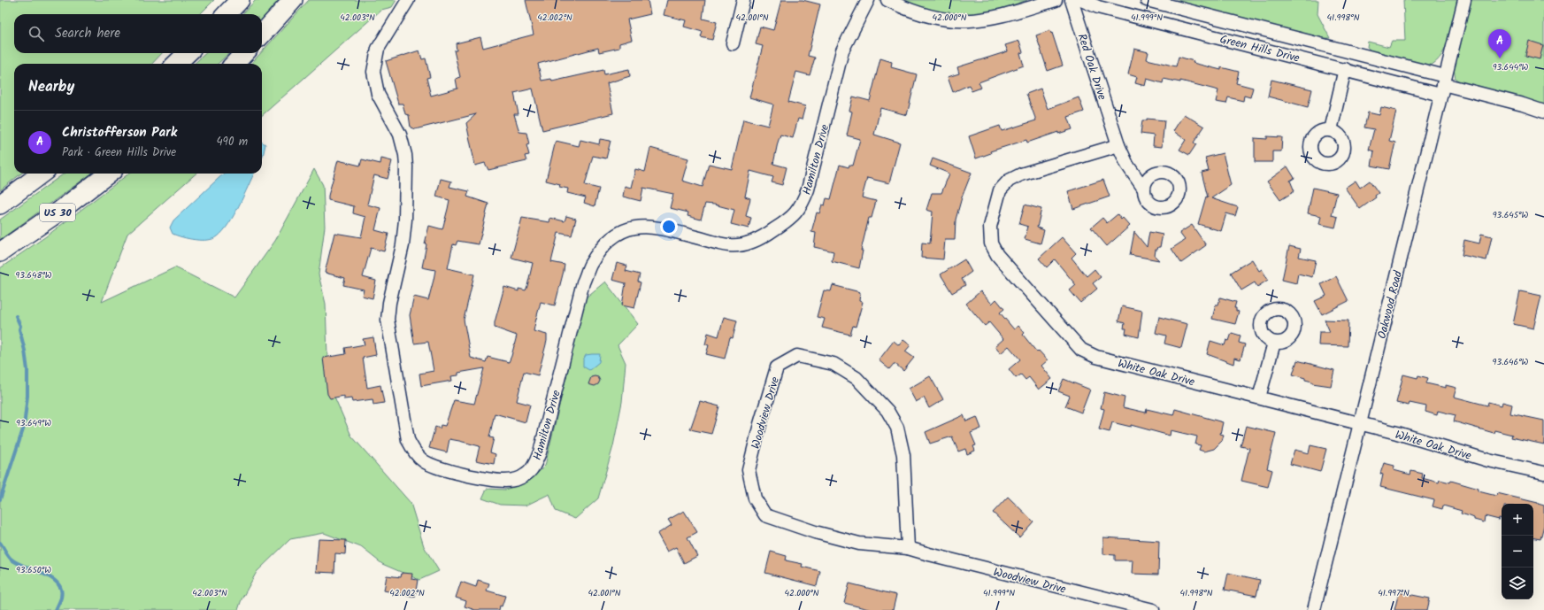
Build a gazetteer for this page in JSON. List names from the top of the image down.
{
  "streets": {
    "highway": ["US 30"],
    "street": [
      "Green Hills Drive",
      "Red Oak Drive",
      "Hamilton Drive",
      "Oakwood Road",
      "White Oak Drive",
      "Woodview Drive"
    ]
  },
  "crossings": [
    ["Green Hills Drive", "Oakwood Road"],
    ["Red Oak Drive", "White Oak Drive"],
    ["Oakwood Road", "White Oak Drive"]
  ],
  "page": {
    "search": "Search here",
    "pins": "A",
    "heading": "Nearby",
    "list": [
      {
        "mark": "A",
        "name": "Christofferson Park",
        "note": "Park · Green Hills Drive",
        "value": "490 m"
      }
    ],
    "map_buttons": ["+", "−"]
  },
  "coordinates": [
    "42.003°N",
    "42.002°N",
    "42.001°N",
    "42.000°N",
    "41.999°N",
    "41.998°N",
    "93.644°W",
    "93.645°W",
    "93.648°W",
    "93.646°W",
    "93.649°W",
    "93.650°W",
    "41.997°N"
  ]
}
